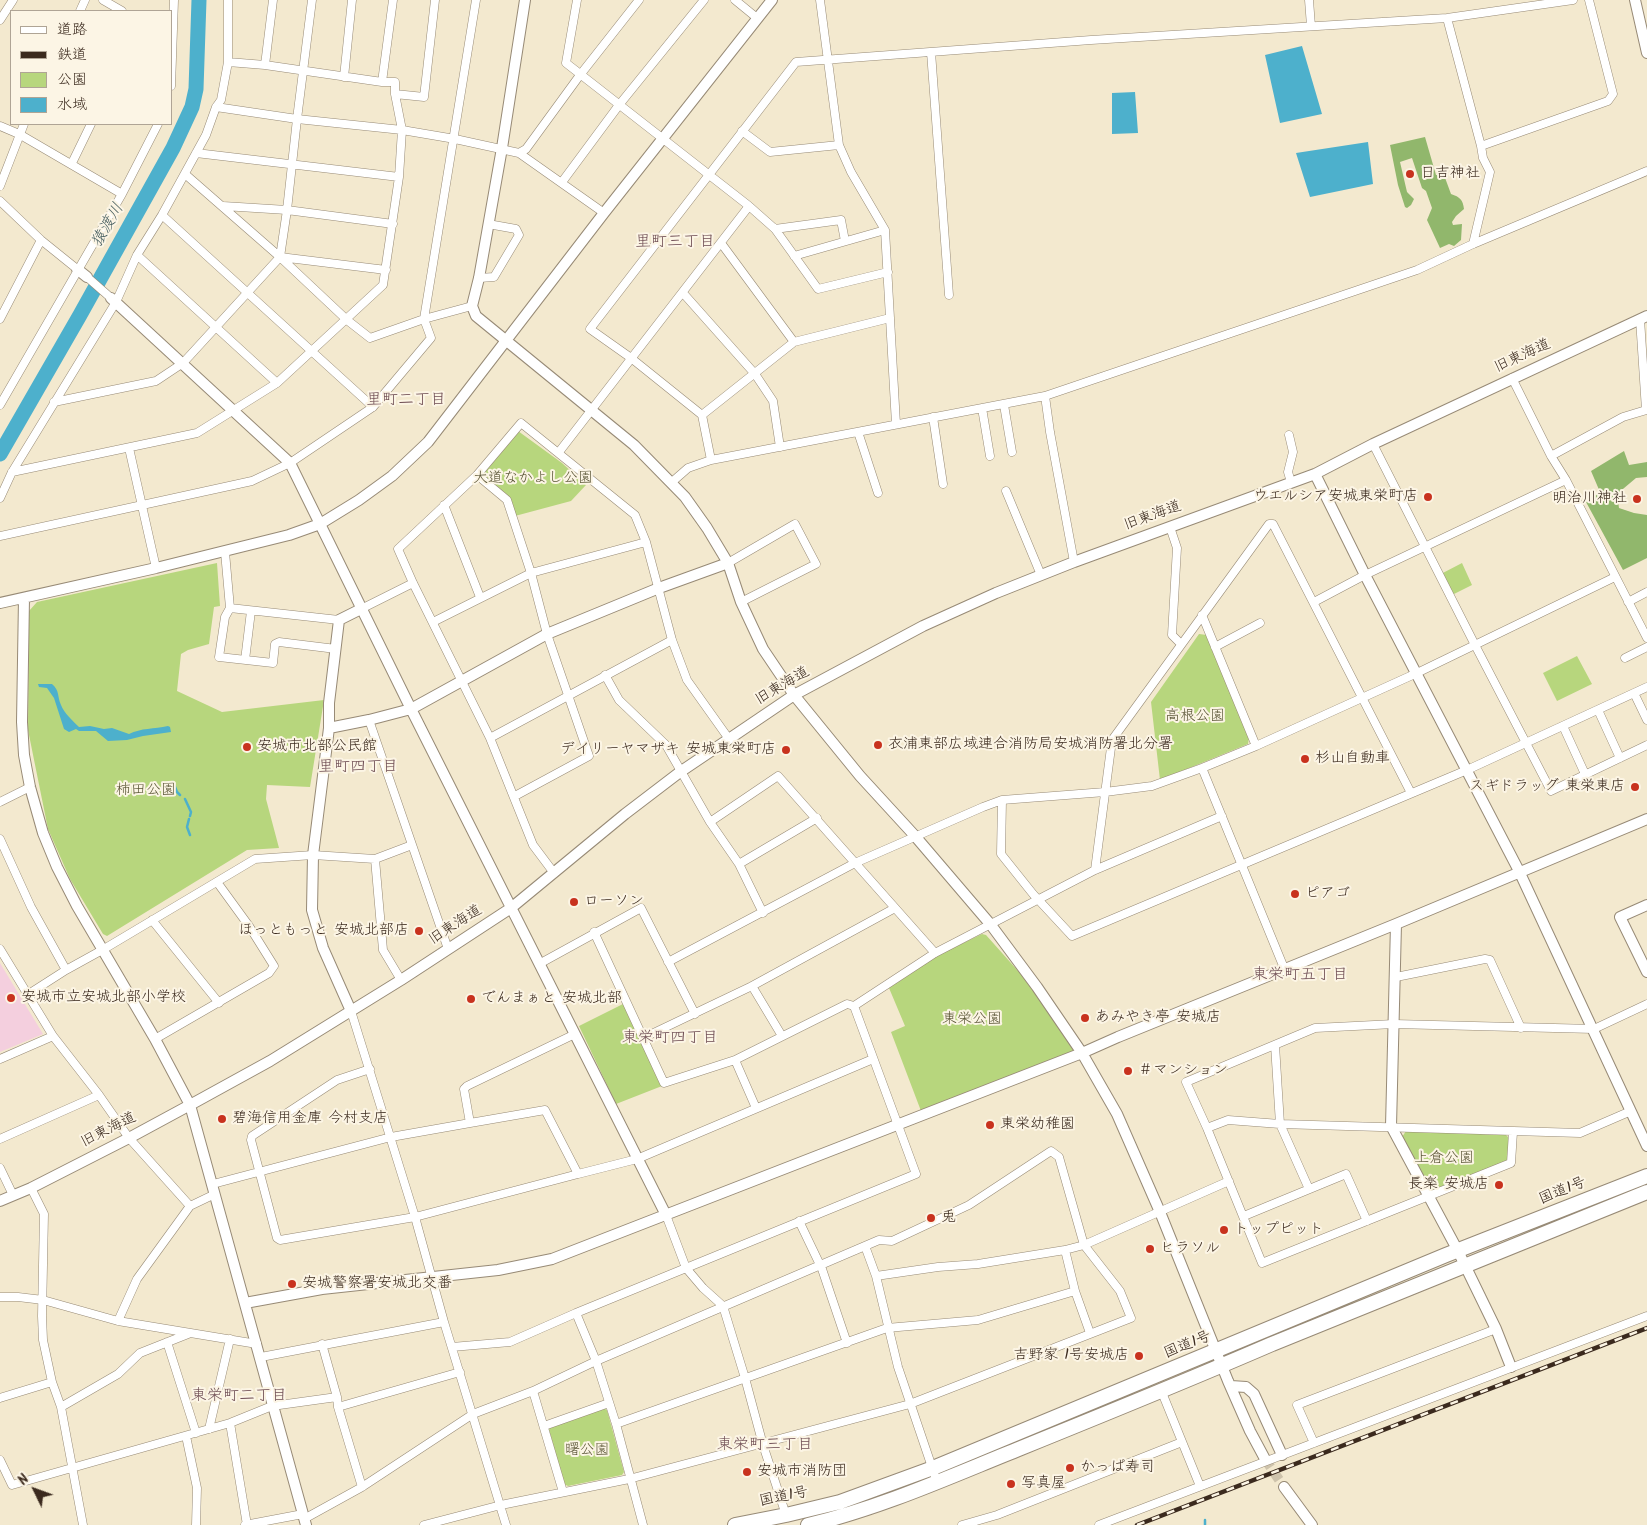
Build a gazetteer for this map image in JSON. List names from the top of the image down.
{
  "streets": {
    "highway": ["国道1号"],
    "street": ["旧東海道"]
  },
  "districts": [
    "里町三丁目",
    "里町二丁目",
    "里町四丁目",
    "東栄町五丁目",
    "東栄町四丁目",
    "東栄町二丁目",
    "東栄町三丁目"
  ],
  "water": ["猿渡川"],
  "parks": [
    "大道なかよし公園",
    "高根公園",
    "柿田公園",
    "東栄公園",
    "上倉公園",
    "曙公園"
  ],
  "places": [
    "日吉神社",
    "ウエルシア安城東栄町店",
    "明治川神社",
    "衣浦東部広域連合消防局安城消防署北分署",
    "安城市北部公民館",
    "デイリーヤマザキ 安城東栄町店",
    "杉山自動車",
    "スギドラッグ 東栄東店",
    "ピアゴ",
    "ローソン",
    "ほっともっと 安城北部店",
    "安城市立安城北部小学校",
    "でんまぁと 安城北部",
    "あみやき亭 安城店",
    "＃マンション",
    "碧海信用金庫 今村支店",
    "東栄幼稚園",
    "長楽 安城店",
    "兎",
    "トップピット",
    "ヒラソル",
    "安城警察署安城北交番",
    "吉野家 1号安城店",
    "かっぱ寿司",
    "安城市消防団",
    "写真屋"
  ],
  "legend": [
    "道路",
    "鉄道",
    "公園",
    "水域"
  ],
  "north": "top left"
}
